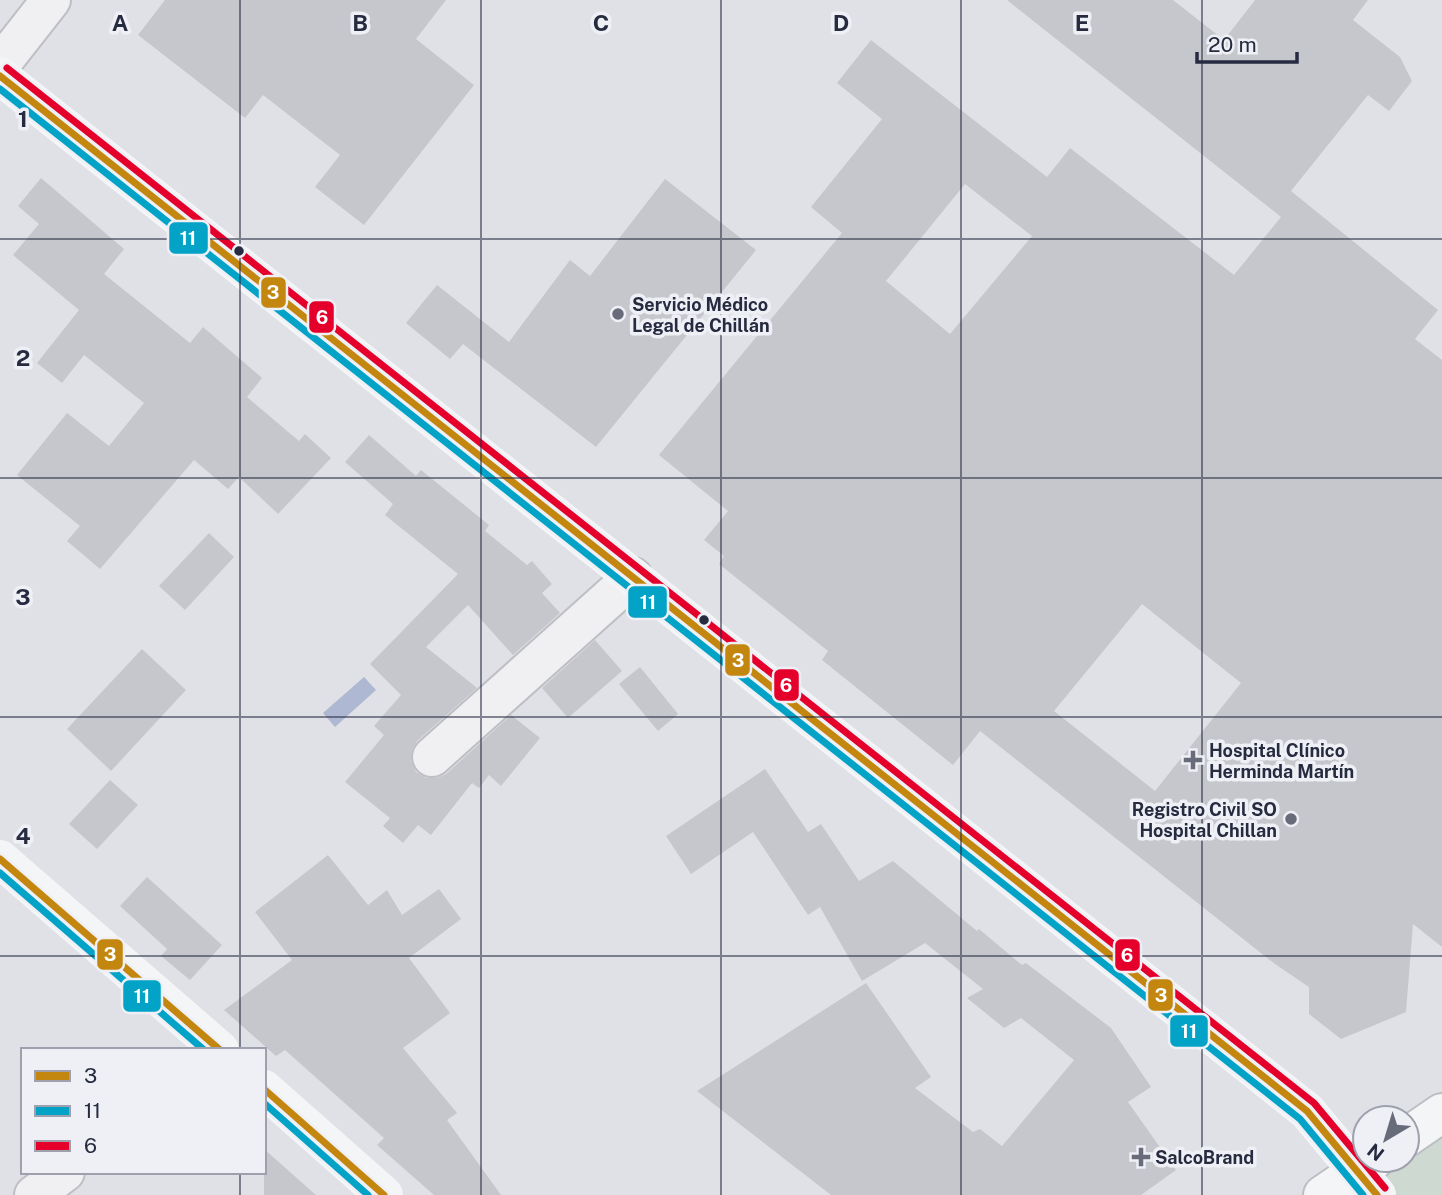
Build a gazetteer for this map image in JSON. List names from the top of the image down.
{
  "places": {
    "other": ["Servicio Médico Legal de Chillán", "Registro Civil SO Hospital Chillan"],
    "health": ["Hospital Clínico Herminda Martín", "SalcoBrand"]
  },
  "lines": ["transit line 6", "transit line 3", "transit line 11"],
  "legend": ["3", "11", "6"],
  "scale_bar": "20 m",
  "north": "bottom left",
  "grid": {
    "columns": [
      "A",
      "B",
      "C",
      "D",
      "E"
    ],
    "rows": [
      "1",
      "2",
      "3",
      "4"
    ]
  }
}
